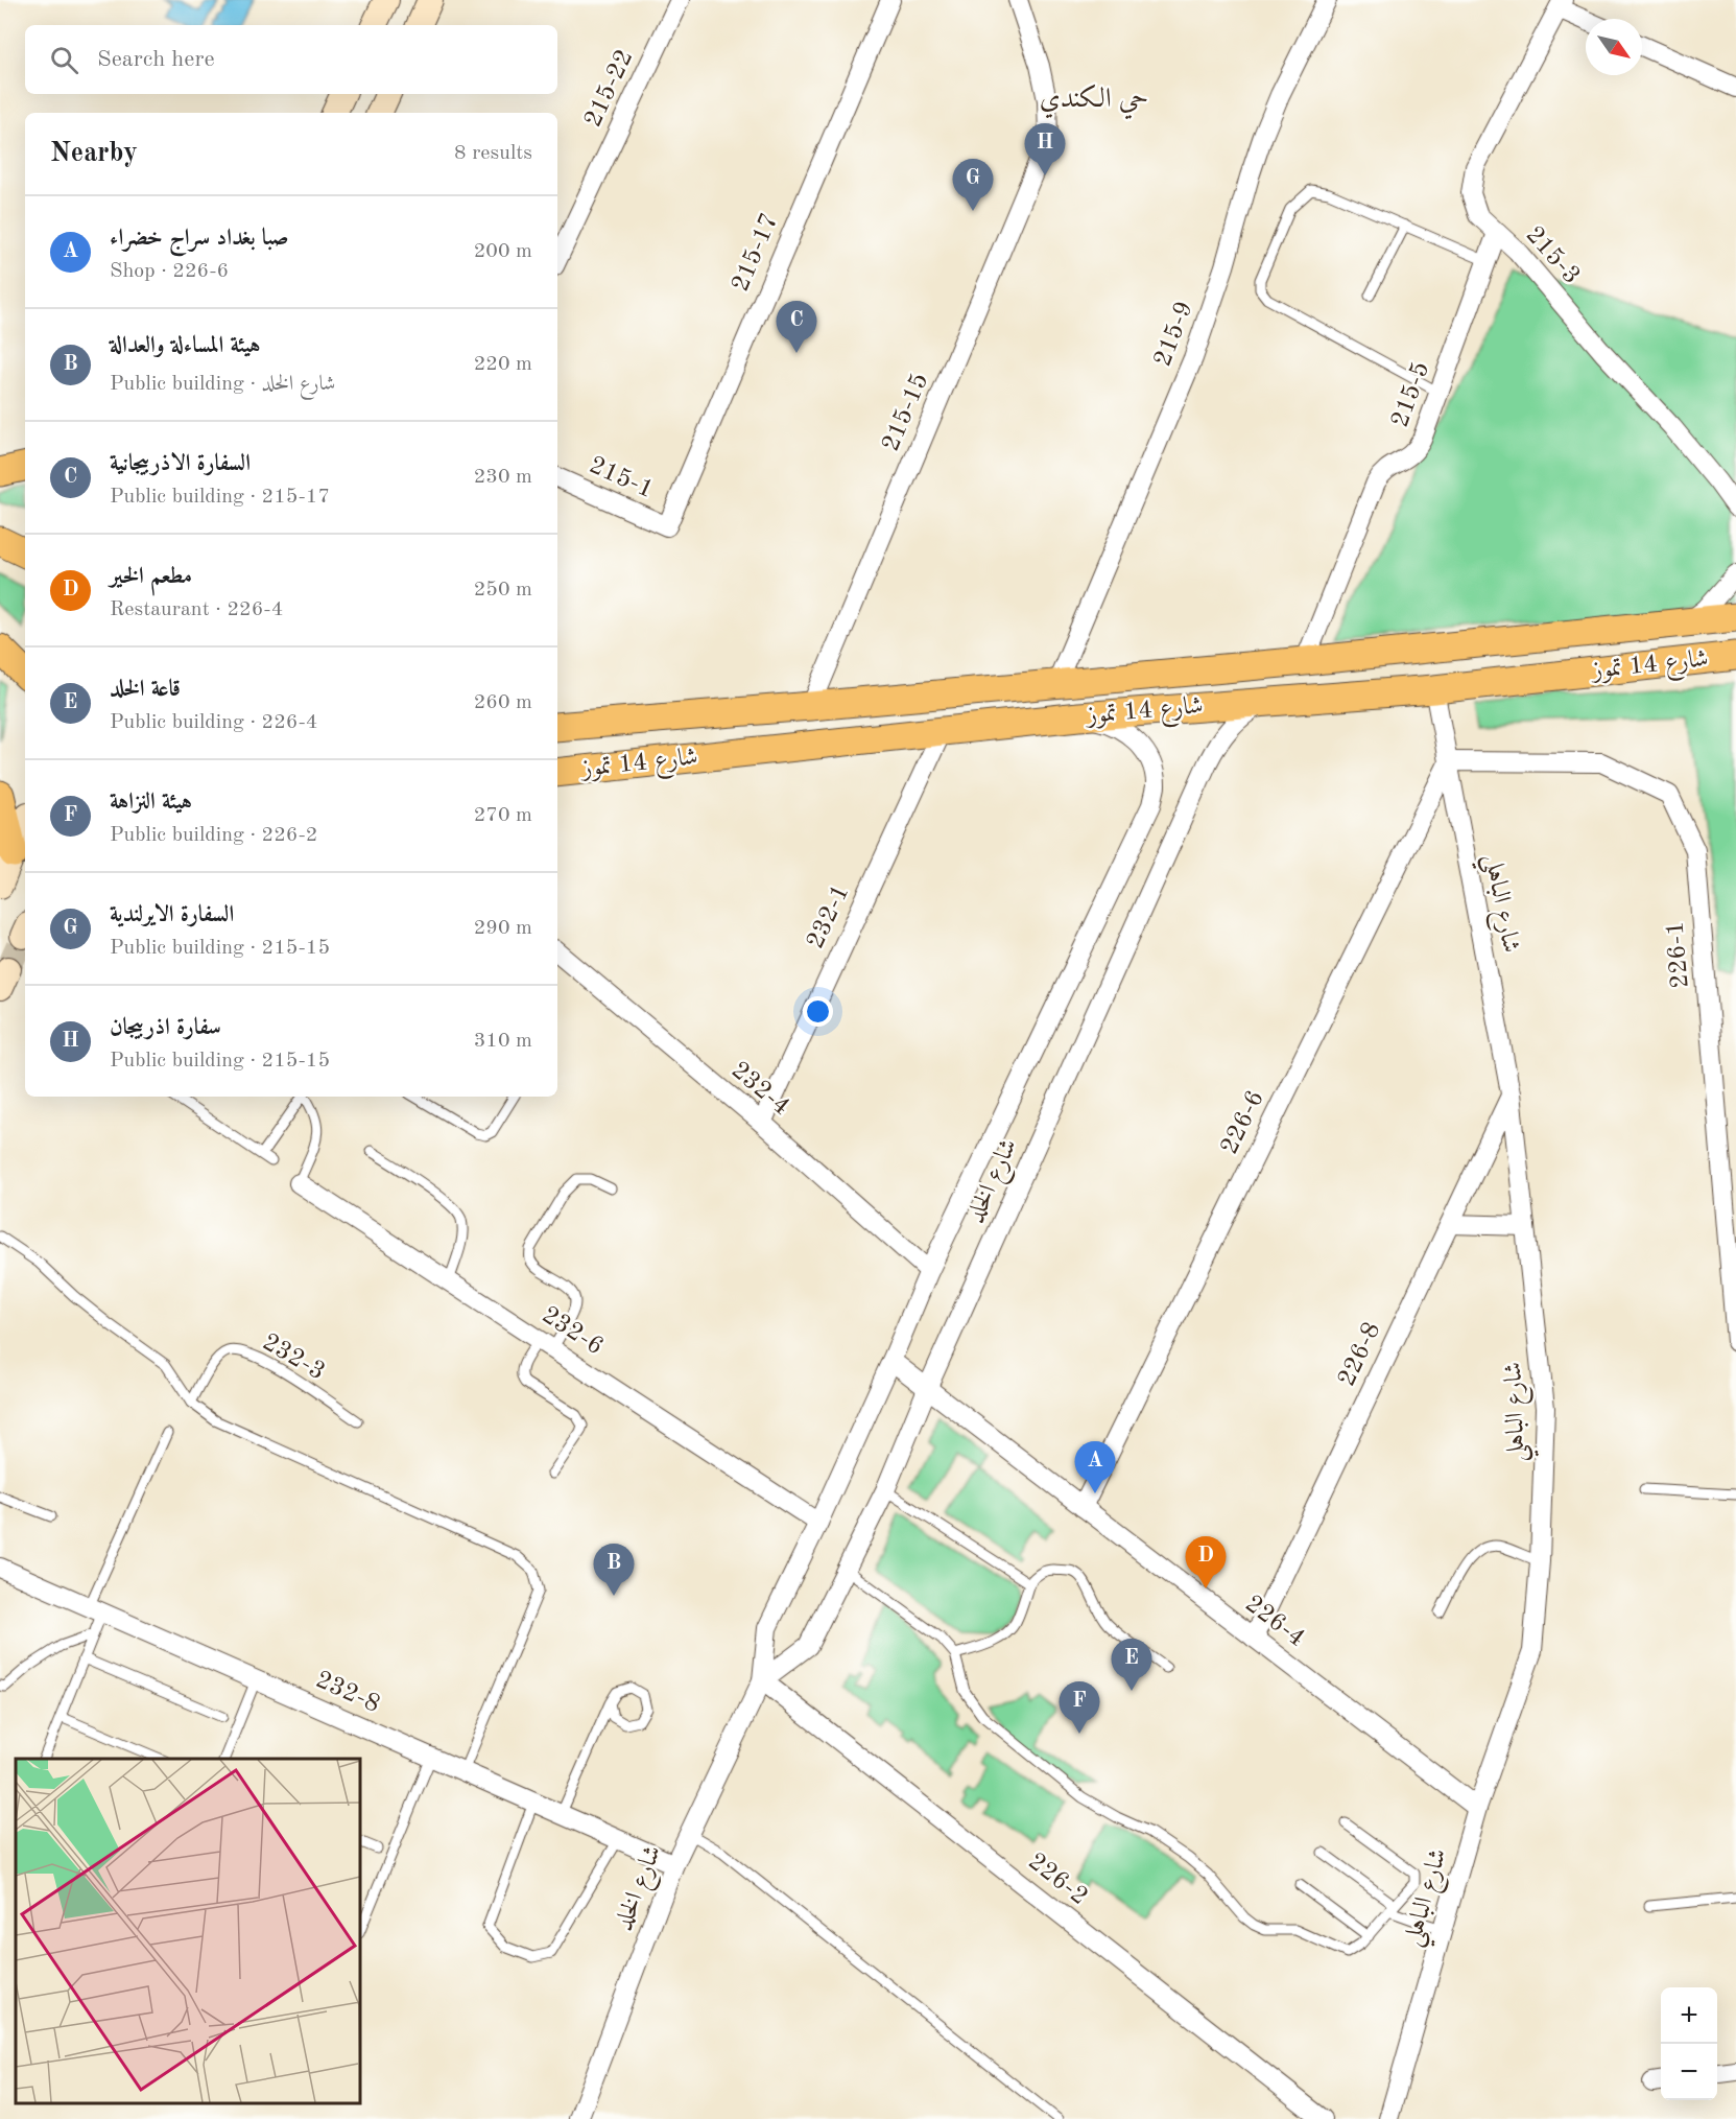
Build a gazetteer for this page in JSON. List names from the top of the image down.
{
  "streets": {
    "main road": ["شارع 14 تموز"],
    "street": [
      "215-22",
      "215-17",
      "215-3",
      "215-9",
      "215-5",
      "215-15",
      "215-1",
      "شارع الباهلي",
      "232-1",
      "226-1",
      "232-4",
      "226-6",
      "شارع الخلد",
      "232-6",
      "226-8",
      "226-4",
      "232-8",
      "226-2"
    ],
    "lane": ["232-3"]
  },
  "crossings": [
    ["215-17", "215-1"],
    ["215-3", "215-5"],
    ["215-9", "شارع 14 تموز"],
    ["215-5", "شارع 14 تموز"],
    ["215-15", "شارع 14 تموز"],
    ["شارع 14 تموز", "شارع الباهلي"],
    ["شارع 14 تموز", "232-1"],
    ["شارع 14 تموز", "شارع الخلد"],
    ["شارع الباهلي", "226-1"],
    ["شارع الباهلي", "226-6"],
    ["شارع الباهلي", "226-8"],
    ["شارع الباهلي", "226-4"],
    ["232-1", "232-4"],
    ["226-1", "226-6"],
    ["232-4", "شارع الخلد"],
    ["226-6", "226-4"],
    ["شارع الخلد", "232-6"],
    ["شارع الخلد", "226-4"],
    ["شارع الخلد", "232-8"],
    ["شارع الخلد", "226-2"],
    ["226-8", "226-4"]
  ],
  "districts": ["حي الكندي"],
  "north": "bottom right",
  "page": {
    "search": "Search here",
    "heading": ["Nearby", "8 results"],
    "pins": [
      "H",
      "G",
      "C",
      "A",
      "D",
      "B",
      "E",
      "F"
    ],
    "list": [
      {
        "mark": "A",
        "name": "صبا بغداد سراج خضراء",
        "note": "Shop · 226-6",
        "value": "200 m"
      },
      {
        "mark": "B",
        "name": "هيئة المساءلة والعدالة",
        "note": "Public building · شارع الخلد",
        "value": "220 m"
      },
      {
        "mark": "C",
        "name": "السفارة الاذربيجانية",
        "note": "Public building · 215-17",
        "value": "230 m"
      },
      {
        "mark": "D",
        "name": "مطعم الخير",
        "note": "Restaurant · 226-4",
        "value": "250 m"
      },
      {
        "mark": "E",
        "name": "قاعة الخلد",
        "note": "Public building · 226-4",
        "value": "260 m"
      },
      {
        "mark": "F",
        "name": "هيئة النزاهة",
        "note": "Public building · 226-2",
        "value": "270 m"
      },
      {
        "mark": "G",
        "name": "السفارة الايرلندية",
        "note": "Public building · 215-15",
        "value": "290 m"
      },
      {
        "mark": "H",
        "name": "سفارة اذربيجان",
        "note": "Public building · 215-15",
        "value": "310 m"
      }
    ],
    "map_buttons": ["+", "−"]
  }
}
